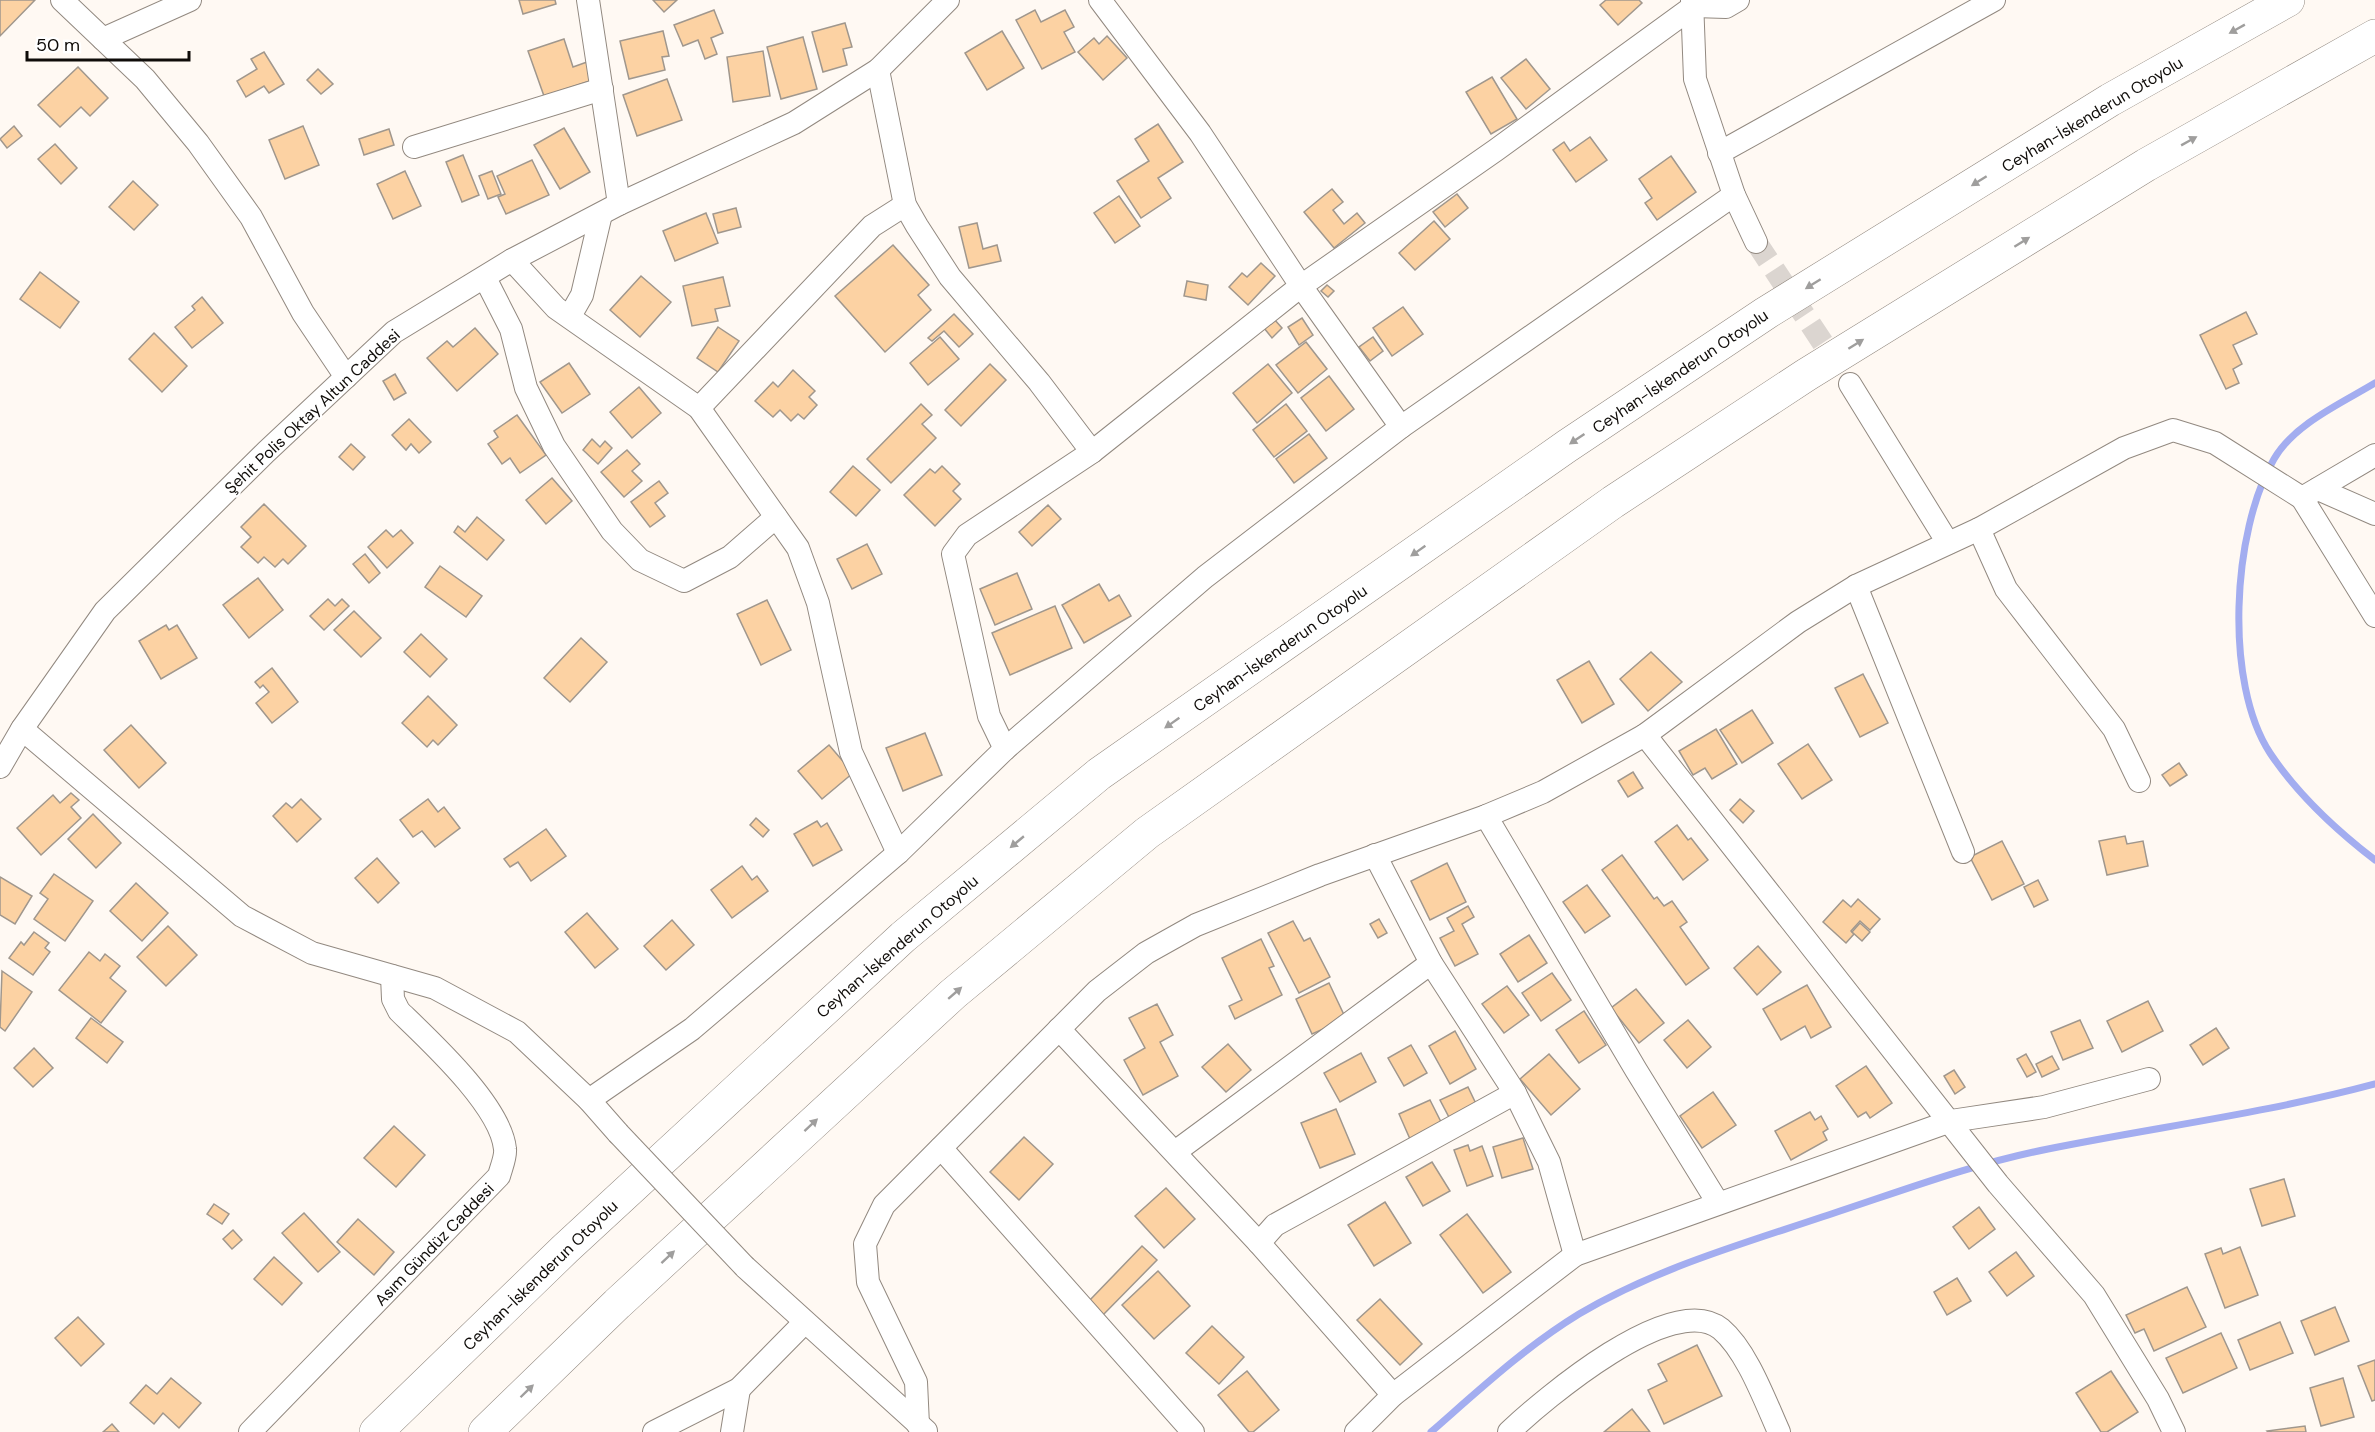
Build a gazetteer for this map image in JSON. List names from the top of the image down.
{
  "streets": {
    "highway": ["Ceyhan-İskenderun Otoyolu"],
    "street": ["Şehit Polis Oktay Altun Caddesi", "Asım Gündüz Caddesi"]
  },
  "scale_bar": "50 m"
}
